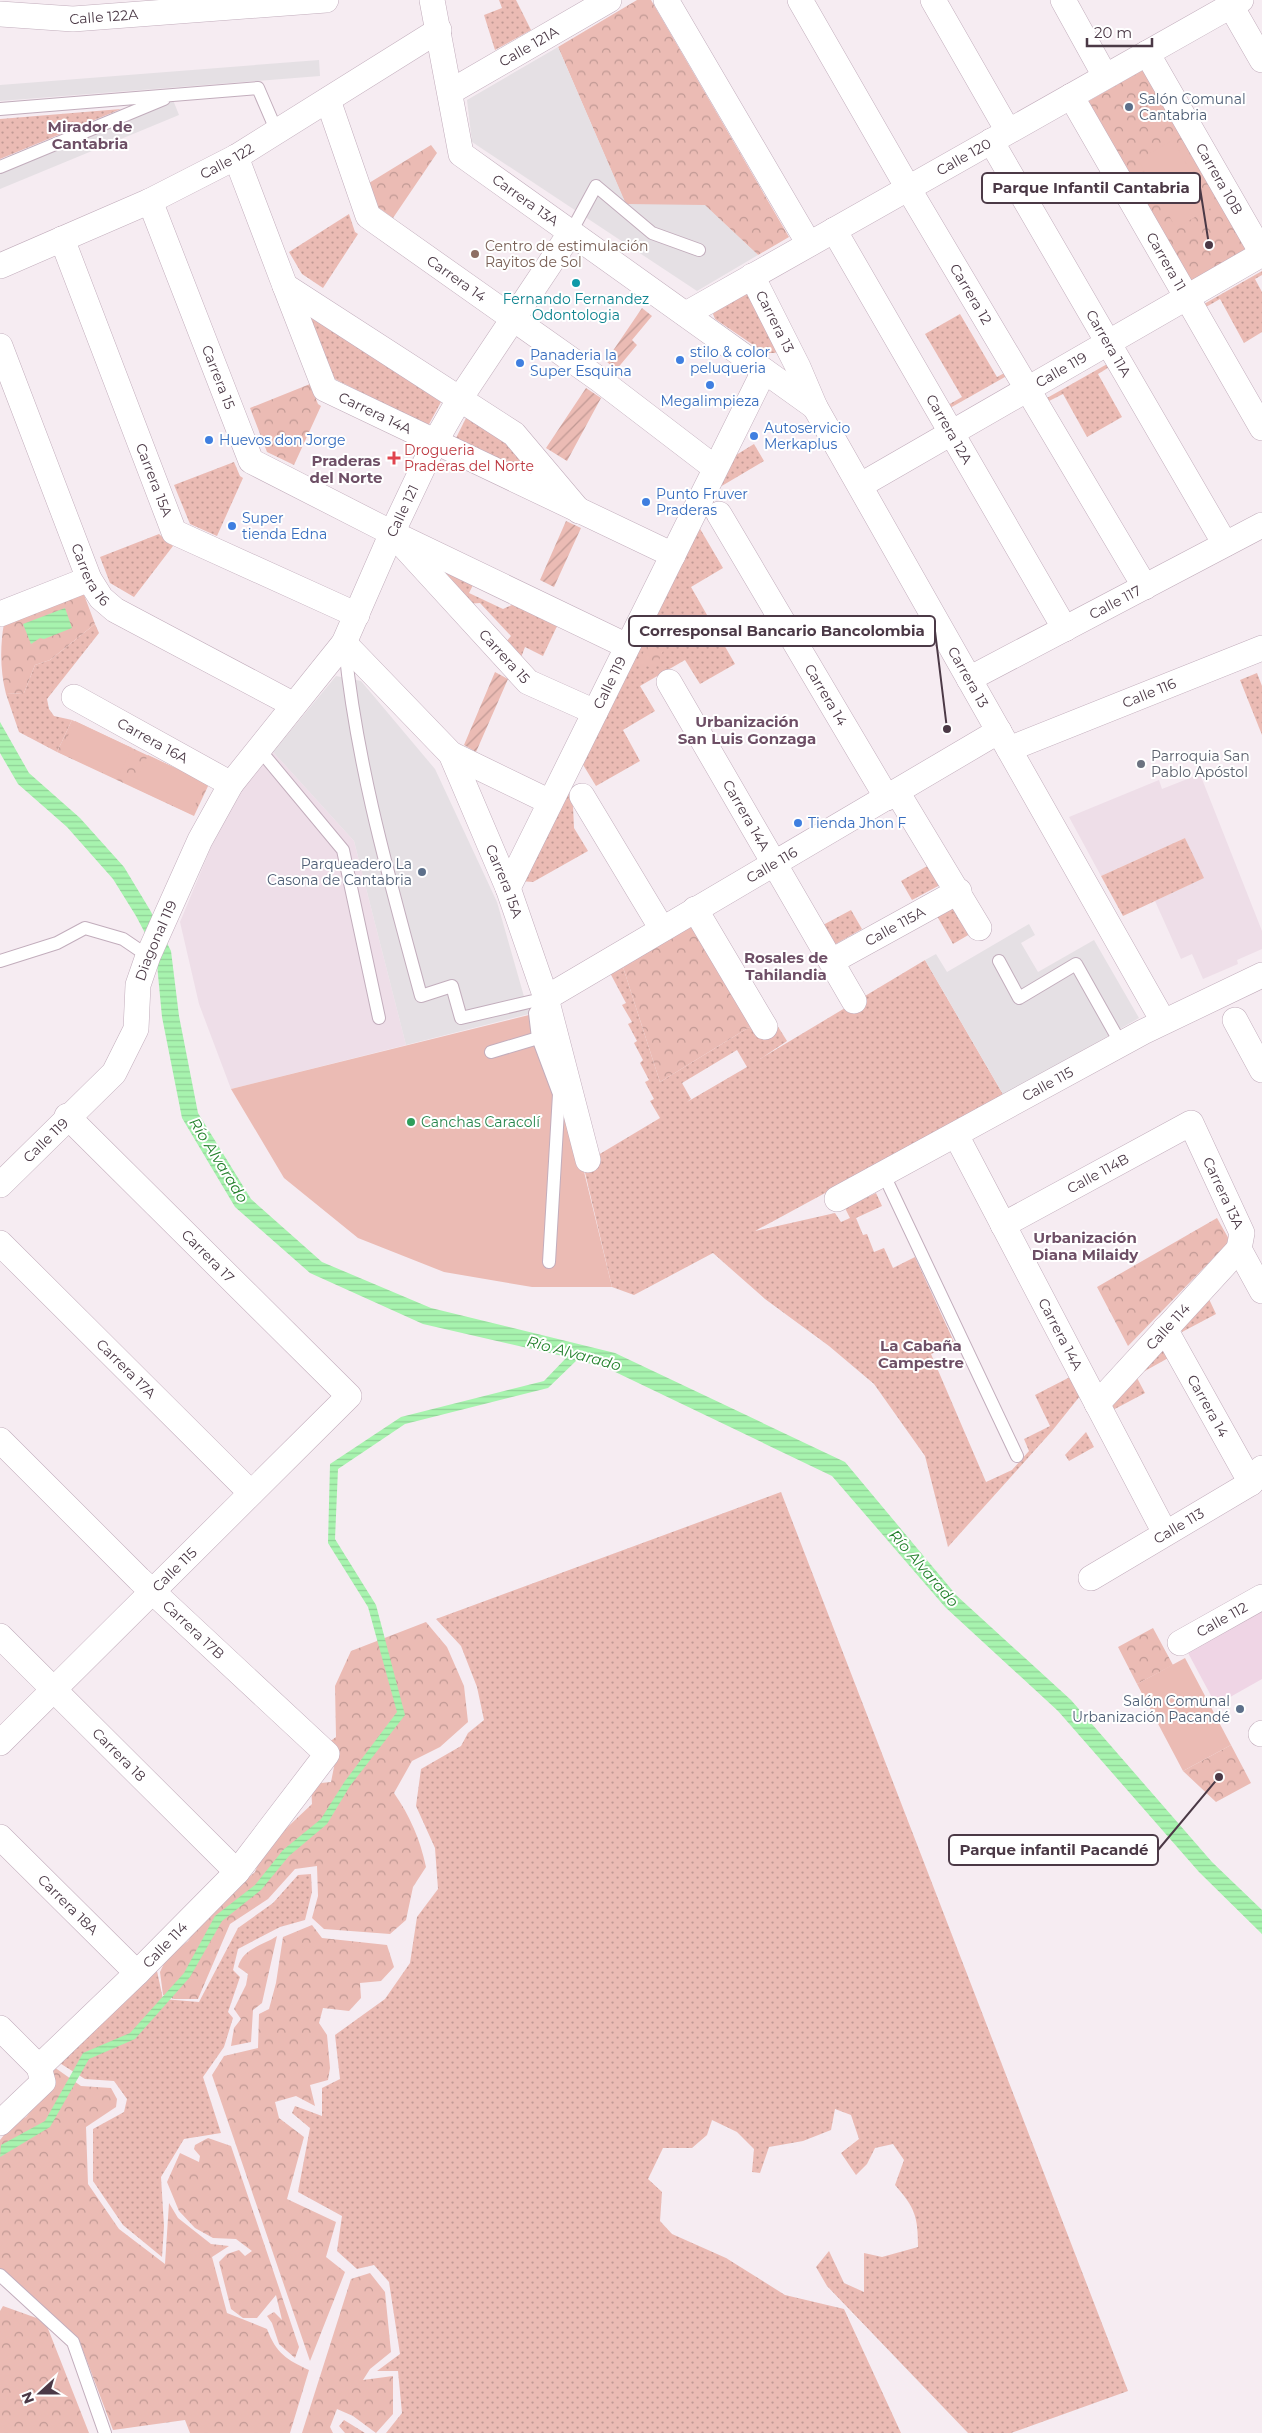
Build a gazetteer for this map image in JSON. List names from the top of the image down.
{
  "streets": {
    "street": [
      "Calle 122A",
      "Calle 121A",
      "Calle 120",
      "Calle 122",
      "Carrera 10B",
      "Carrera 13A",
      "Carrera 11",
      "Carrera 14",
      "Carrera 12",
      "Carrera 13",
      "Carrera 11A",
      "Calle 119",
      "Carrera 15",
      "Carrera 14A",
      "Carrera 12A",
      "Carrera 15A",
      "Calle 121",
      "Carrera 16",
      "Calle 117",
      "Calle 116",
      "Carrera 16A",
      "Calle 115A",
      "Diagonal 119",
      "Calle 115",
      "Calle 114B",
      "Carrera 17",
      "Calle 114",
      "Carrera 17A",
      "Calle 113",
      "Calle 112",
      "Carrera 17B",
      "Carrera 18",
      "Carrera 18A"
    ]
  },
  "crossings": [
    ["Calle 121A", "Carrera 13A"],
    ["Calle 120", "Carrera 10B"],
    ["Calle 120", "Carrera 13A"],
    ["Calle 120", "Carrera 11"],
    ["Calle 120", "Carrera 12"],
    ["Calle 120", "Carrera 13"],
    ["Calle 120", "Carrera 11A"],
    ["Calle 120", "Carrera 12A"],
    ["Calle 122", "Carrera 13A"],
    ["Calle 122", "Carrera 14"],
    ["Calle 122", "Carrera 15"],
    ["Calle 122", "Carrera 14A"],
    ["Calle 122", "Carrera 15A"],
    ["Carrera 10B", "Calle 119"],
    ["Carrera 13A", "Carrera 13"],
    ["Carrera 13A", "Calle 119"],
    ["Carrera 13A", "Calle 121"],
    ["Carrera 13A", "Calle 114B"],
    ["Carrera 13A", "Calle 114"],
    ["Carrera 11", "Calle 119"],
    ["Carrera 14", "Calle 119"],
    ["Carrera 14", "Calle 121"],
    ["Carrera 14", "Calle 116"],
    ["Carrera 14", "Calle 115A"],
    ["Carrera 14", "Calle 114"],
    ["Carrera 14", "Calle 113"],
    ["Carrera 12", "Calle 119"],
    ["Carrera 12", "Calle 117"],
    ["Carrera 13", "Calle 119"],
    ["Carrera 13", "Calle 117"],
    ["Carrera 13", "Calle 116"],
    ["Carrera 13", "Calle 115"],
    ["Carrera 11A", "Calle 119"],
    ["Carrera 11A", "Calle 117"],
    ["Calle 119", "Carrera 15"],
    ["Calle 119", "Carrera 14A"],
    ["Calle 119", "Carrera 12A"],
    ["Calle 119", "Carrera 15A"],
    ["Calle 119", "Diagonal 119"],
    ["Calle 119", "Carrera 17"],
    ["Carrera 15", "Calle 121"],
    ["Carrera 14A", "Calle 121"],
    ["Carrera 14A", "Calle 116"],
    ["Carrera 14A", "Calle 115A"],
    ["Carrera 14A", "Calle 115"],
    ["Carrera 14A", "Calle 114B"],
    ["Carrera 14A", "Calle 114"],
    ["Carrera 14A", "Calle 113"],
    ["Carrera 12A", "Calle 117"],
    ["Carrera 15A", "Calle 121"],
    ["Carrera 15A", "Calle 116"],
    ["Calle 121", "Carrera 16"],
    ["Calle 121", "Carrera 16A"],
    ["Calle 121", "Diagonal 119"],
    ["Carrera 16A", "Diagonal 119"],
    ["Calle 115", "Carrera 17"],
    ["Calle 115", "Carrera 17A"],
    ["Calle 115", "Carrera 17B"],
    ["Calle 115", "Carrera 18"],
    ["Calle 114", "Carrera 17B"],
    ["Calle 114", "Carrera 18"],
    ["Calle 114", "Carrera 18A"]
  ],
  "districts": [
    "Mirador de Cantabria",
    "Praderas del Norte",
    "Urbanización San Luis Gonzaga",
    "Rosales de Tahilandia",
    "Urbanización Diana Milaidy",
    "La Cabaña Campestre"
  ],
  "water": ["Río Alvarado"],
  "places": {
    "other": [
      "Salón Comunal Cantabria",
      "Parque Infantil Cantabria",
      "Centro de estimulación Rayitos de Sol",
      "Fernando Fernandez Odontologia",
      "stilo & color peluqueria",
      "Panaderia la Super Esquina",
      "Megalimpieza",
      "Autoservicio Merkaplus",
      "Huevos don Jorge",
      "Punto Fruver Praderas",
      "Super tienda Edna",
      "Corresponsal Bancario Bancolombia",
      "Parroquia San Pablo Apóstol",
      "Tienda Jhon F",
      "Parqueadero La Casona de Cantabria",
      "Canchas Caracolí",
      "Salón Comunal Urbanización Pacandé",
      "Parque infantil Pacandé"
    ],
    "health": ["Drogueria Praderas del Norte"]
  },
  "scale_bar": "20 m",
  "north": "left"
}
